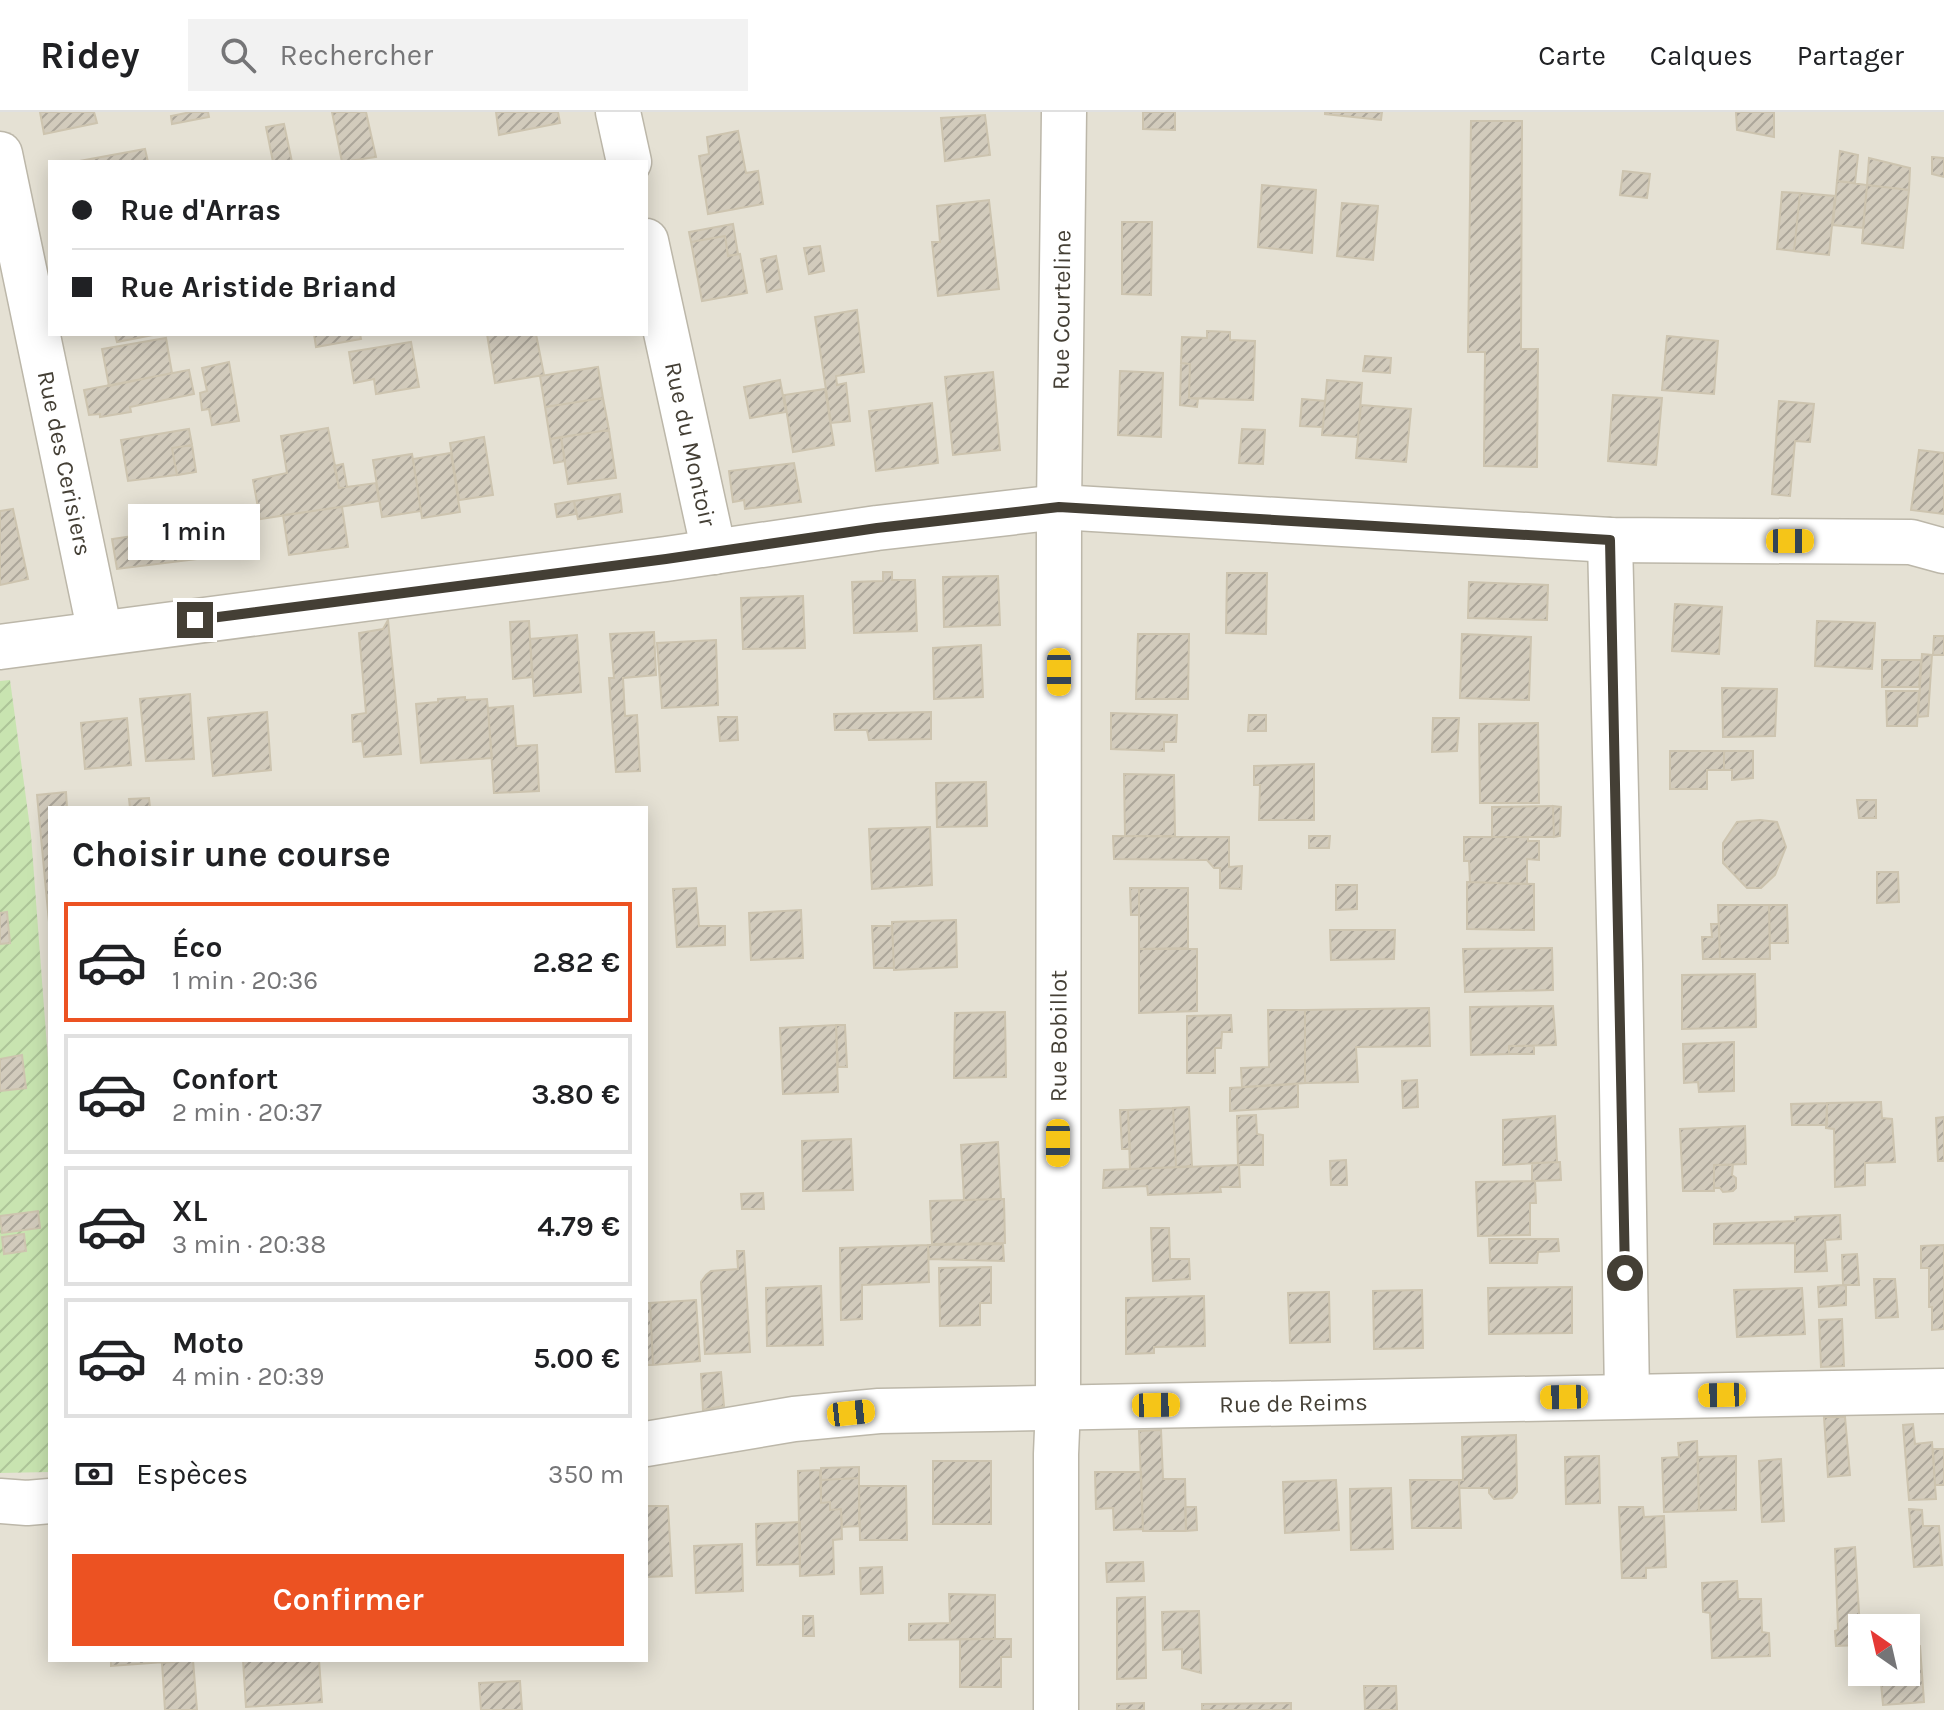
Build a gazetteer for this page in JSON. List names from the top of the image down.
{
  "streets": {
    "street": [
      "Rue Courteline",
      "Rue du Montoir",
      "Rue des Cerisiers",
      "Rue Bobillot",
      "Rue de Reims"
    ]
  },
  "crossings": [
    ["Rue Courteline", "Rue Bobillot"],
    ["Rue Bobillot", "Rue de Reims"]
  ],
  "north": "top left",
  "page": {
    "header": "Ridey",
    "search": "Rechercher",
    "nav": ["Carte", "Calques", "Partager"],
    "banner": ["Rue d'Arras", "Rue Aristide Briand"],
    "bubble": "1 min",
    "heading": "Choisir une course",
    "list": [
      {
        "name": "Éco",
        "note": "1 min · 20:36",
        "value": "2.82 €"
      },
      {
        "name": "Confort",
        "note": "2 min · 20:37",
        "value": "3.80 €"
      },
      {
        "name": "XL",
        "note": "3 min · 20:38",
        "value": "4.79 €"
      },
      {
        "name": "Moto",
        "note": "4 min · 20:39",
        "value": "5.00 €"
      }
    ],
    "pay": ["Espèces", "350 m"],
    "buttons": "Confirmer"
  }
}
